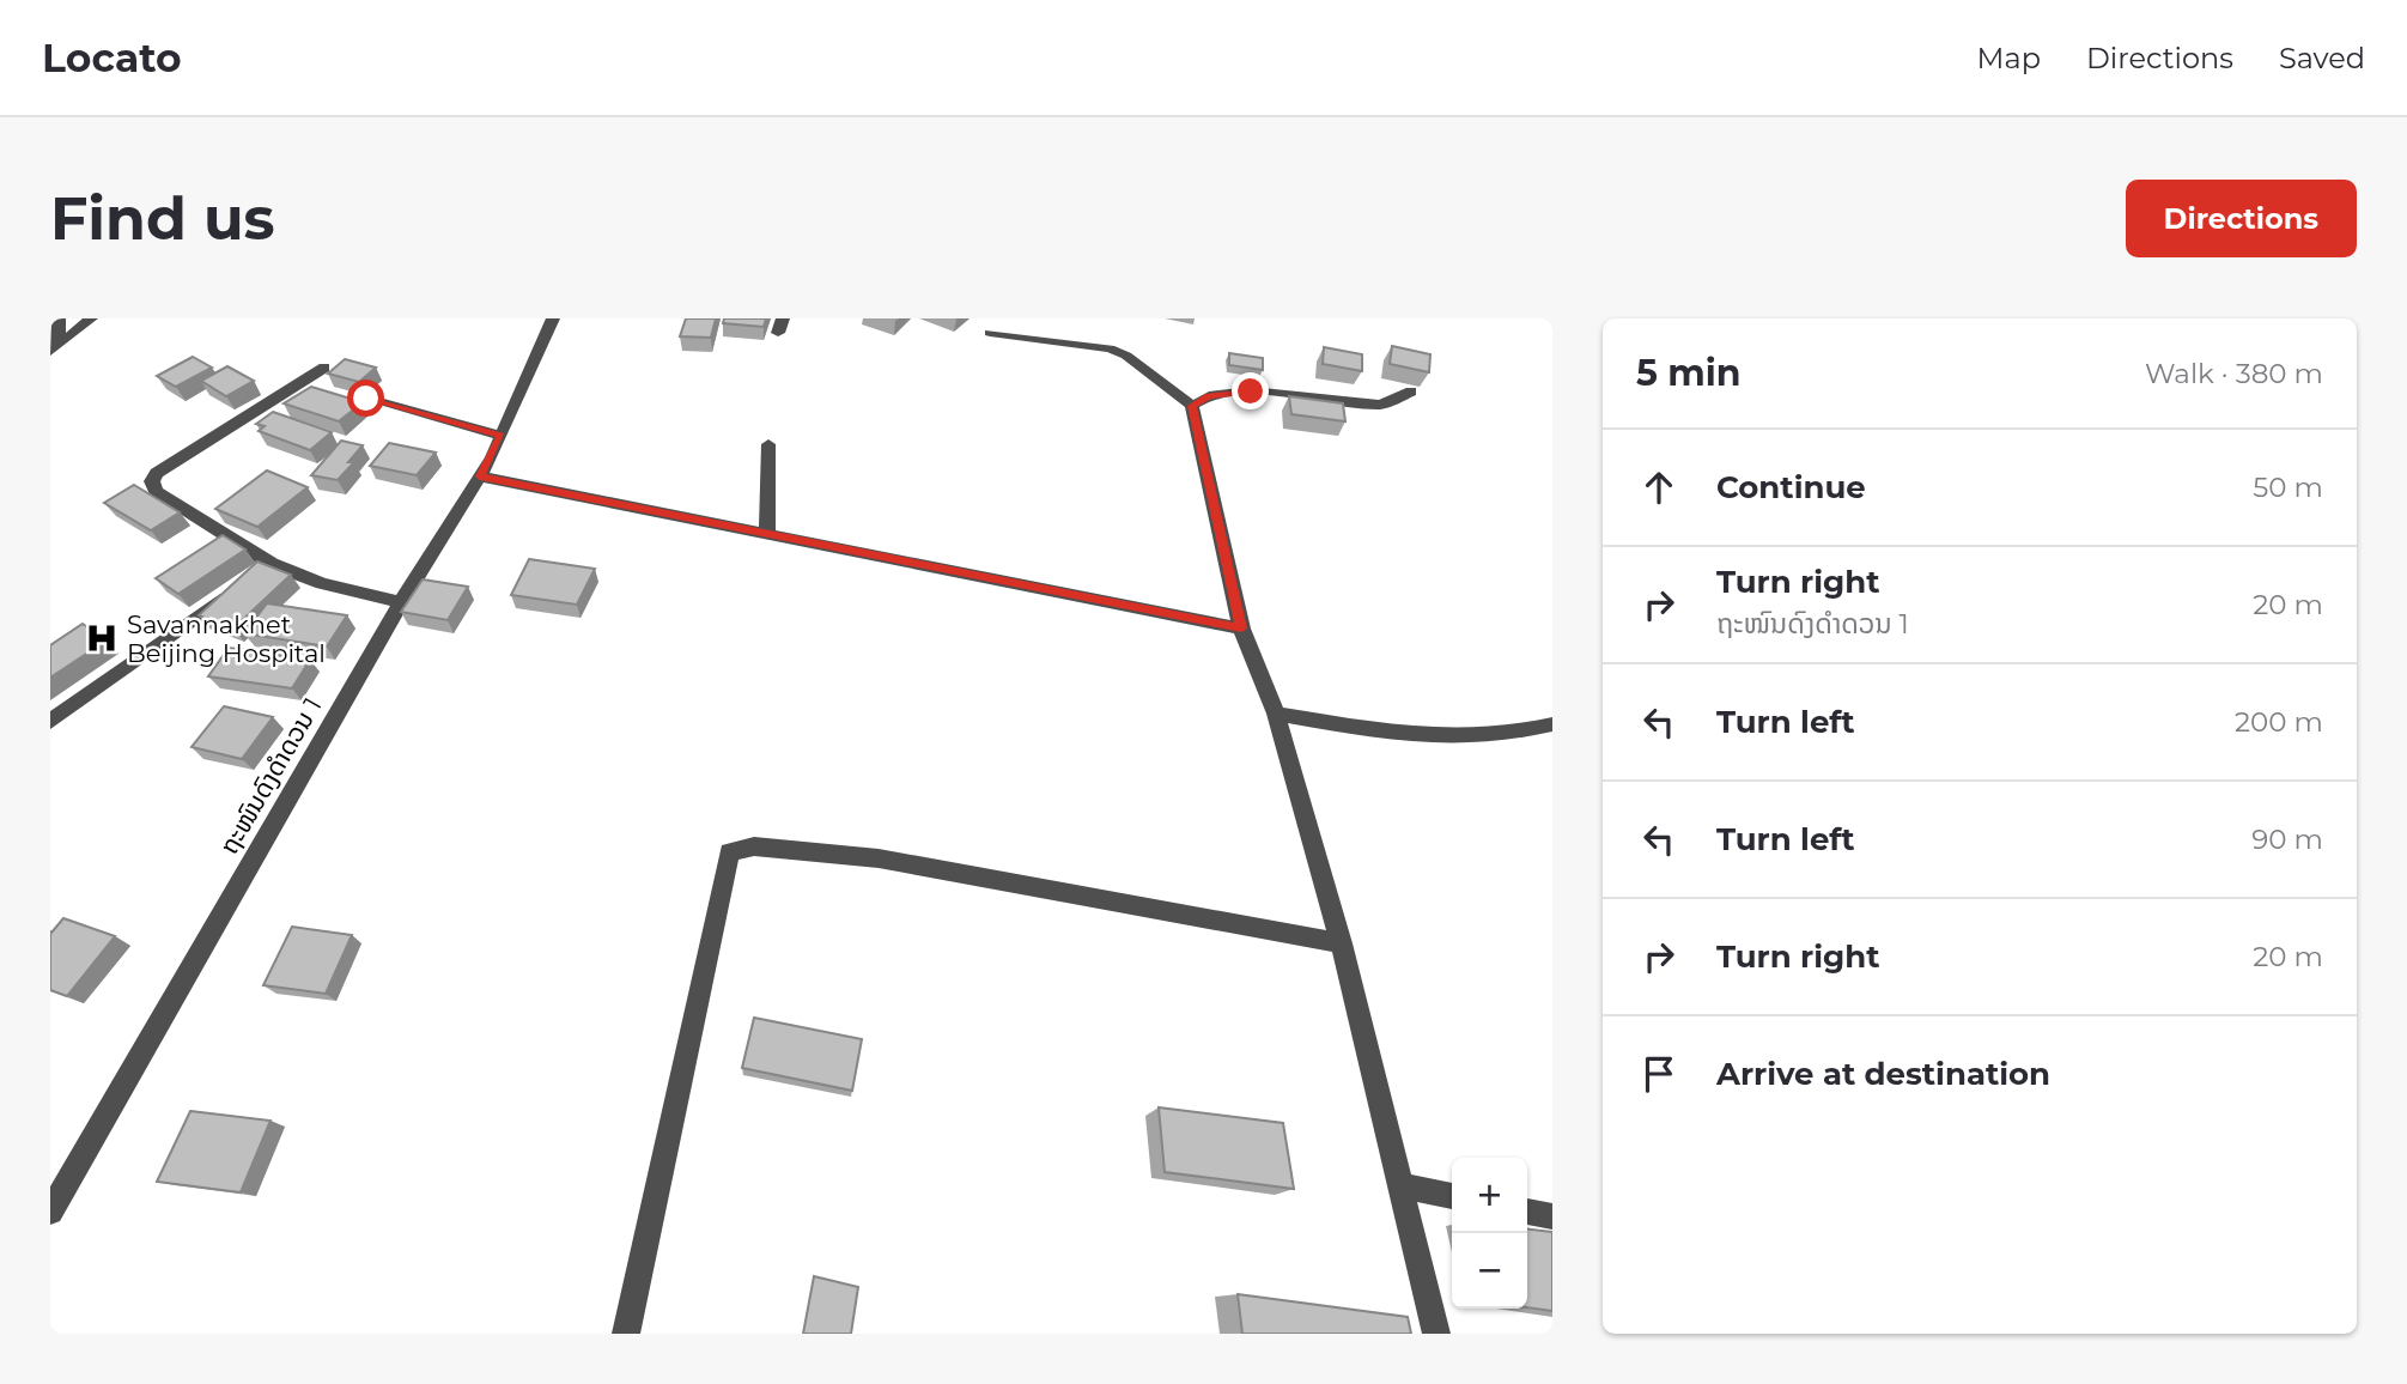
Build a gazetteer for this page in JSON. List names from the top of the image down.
{
  "streets": {
    "street": ["ຖະໜົນດົງດຳດວນ 1"]
  },
  "places": {
    "hospital": ["Savannakhet Beijing Hospital"]
  },
  "page": {
    "header": "Locato",
    "nav": ["Map", "Directions", "Saved"],
    "buttons": "Directions",
    "title": "Find us",
    "heading": ["5 min", "Walk · 380 m"],
    "list": [
      ["Continue", "50 m"],
      ["Turn right", "ຖະໜົນດົງດຳດວນ 1", "20 m"],
      ["Turn left", "200 m"],
      ["Turn left", "90 m"],
      ["Turn right", "20 m"],
      "Arrive at destination"
    ],
    "map_buttons": ["+", "−"]
  }
}
